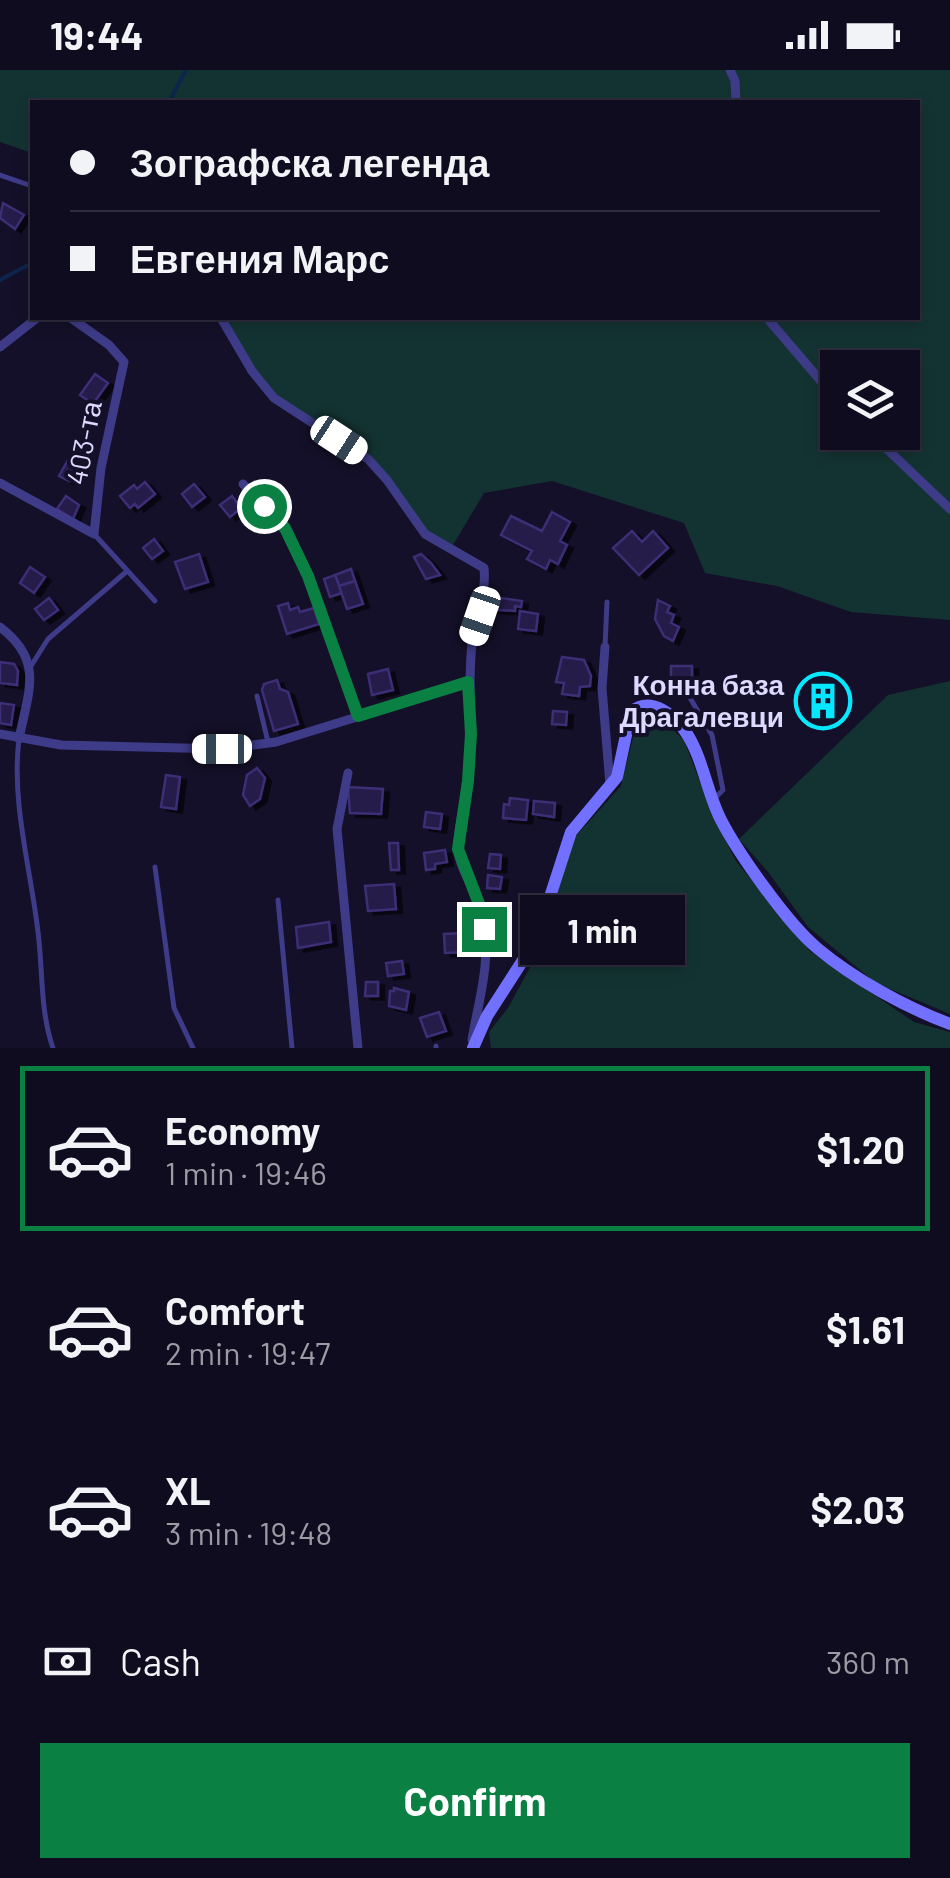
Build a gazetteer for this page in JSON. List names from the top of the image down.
{
  "streets": {
    "street": ["403-та"]
  },
  "places": {
    "building": ["Конна база Драгалевци"]
  },
  "page": {
    "status": "19:44",
    "banner": ["Зографска легенда", "Евгения Марс"],
    "bubble": "1 min",
    "list": [
      {
        "name": "Economy",
        "note": "1 min · 19:46",
        "value": "$1.20"
      },
      {
        "name": "Comfort",
        "note": "2 min · 19:47",
        "value": "$1.61"
      },
      {
        "name": "XL",
        "note": "3 min · 19:48",
        "value": "$2.03"
      }
    ],
    "pay": ["Cash", "360 m"],
    "buttons": "Confirm"
  }
}
